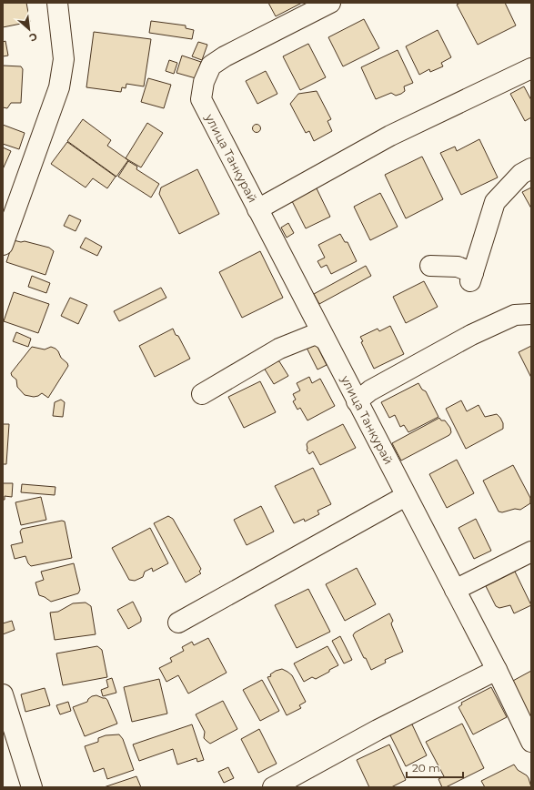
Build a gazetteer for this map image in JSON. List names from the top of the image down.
{
  "streets": {
    "street": ["улица Танкурай"]
  },
  "scale_bar": "20 m",
  "north": "bottom right"
}
